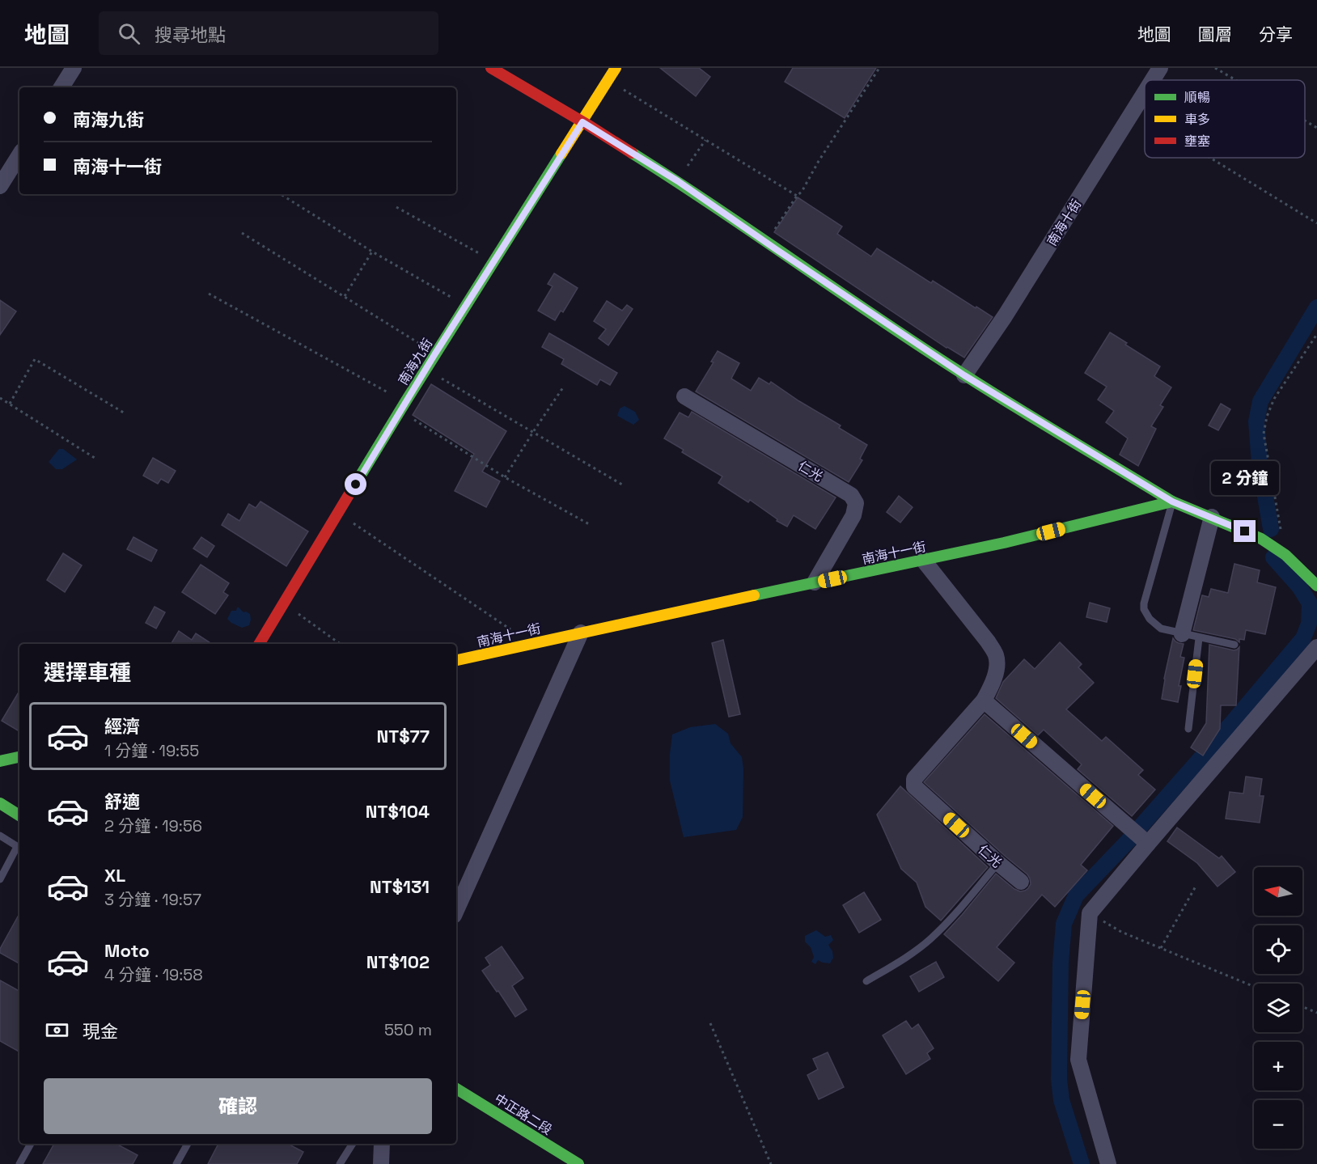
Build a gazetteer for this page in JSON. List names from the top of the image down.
{
  "streets": {
    "street": [
      "南海十街",
      "南海九街",
      "仁光",
      "南海十一街",
      "中正路二段"
    ]
  },
  "crossings": [
    ["仁光", "南海十一街"]
  ],
  "legend": ["順暢", "車多", "壅塞"],
  "north": "left",
  "page": {
    "header": "地圖",
    "search": "搜尋地點",
    "nav": ["地圖", "圖層", "分享"],
    "banner": ["南海九街", "南海十一街"],
    "bubble": "2 分鐘",
    "heading": "選擇車種",
    "list": [
      {
        "name": "經濟",
        "note": "1 分鐘 · 19:55",
        "value": "NT$77"
      },
      {
        "name": "舒適",
        "note": "2 分鐘 · 19:56",
        "value": "NT$104"
      },
      {
        "name": "XL",
        "note": "3 分鐘 · 19:57",
        "value": "NT$131"
      },
      {
        "name": "Moto",
        "note": "4 分鐘 · 19:58",
        "value": "NT$102"
      }
    ],
    "map_buttons": ["+", "−"],
    "pay": ["現金", "550 m"],
    "buttons": "確認"
  }
}
